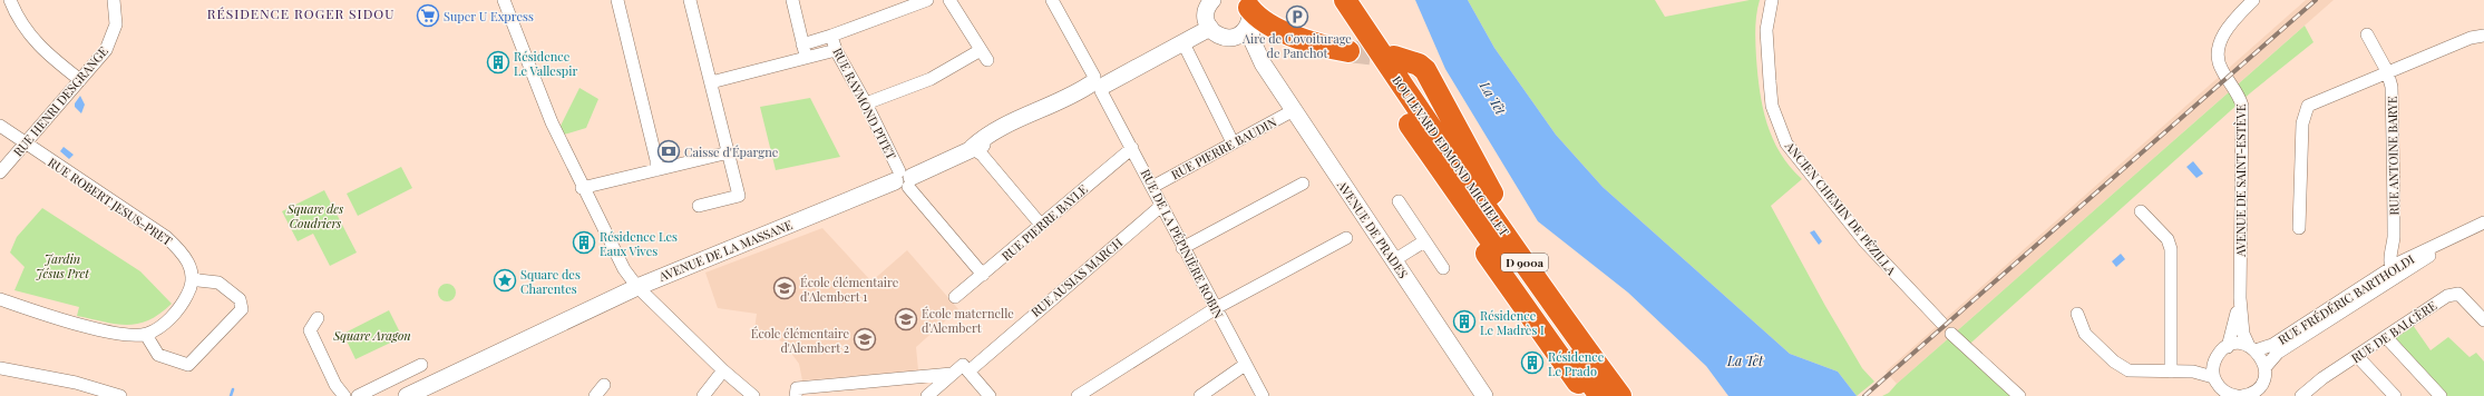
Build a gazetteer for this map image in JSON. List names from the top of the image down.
{
  "streets": {
    "highway": ["BOULEVARD EDMOND MICHELET", "D 900a"],
    "main road": ["AVENUE DE PRADES", "AVENUE DE LA MASSANE"],
    "street": [
      "RUE HENRI DESGRANGE",
      "RUE RAYMOND PITET",
      "RUE PIERRE BAUDIN",
      "RUE ANTOINE BARYE",
      "AVENUE DE SAINT-ESTÈVE",
      "RUE ROBERT JESUS-PRET",
      "ANCIEN CHEMIN DE PÉZILLA",
      "RUE PIERRE BAYLE",
      "RUE DE LA PÉPINIÈRE ROBIN",
      "RUE AUSIAS MARCH",
      "RUE FRÉDÉRIC BARTHOLDI",
      "RUE DE BALCÈRE"
    ]
  },
  "crossings": [
    ["RUE HENRI DESGRANGE", "RUE ROBERT JESUS-PRET"],
    ["RUE RAYMOND PITET", "RUE PIERRE BAYLE"],
    ["RUE RAYMOND PITET", "AVENUE DE LA MASSANE"],
    ["RUE PIERRE BAUDIN", "AVENUE DE PRADES"],
    ["RUE PIERRE BAUDIN", "RUE DE LA PÉPINIÈRE ROBIN"],
    ["RUE ANTOINE BARYE", "RUE FRÉDÉRIC BARTHOLDI"],
    ["AVENUE DE SAINT-ESTÈVE", "RUE FRÉDÉRIC BARTHOLDI"],
    ["RUE PIERRE BAYLE", "RUE DE LA PÉPINIÈRE ROBIN"],
    ["AVENUE DE PRADES", "AVENUE DE LA MASSANE"],
    ["RUE DE LA PÉPINIÈRE ROBIN", "AVENUE DE LA MASSANE"],
    ["RUE DE LA PÉPINIÈRE ROBIN", "RUE AUSIAS MARCH"]
  ],
  "districts": ["RÉSIDENCE ROGER SIDOU"],
  "water": ["La Têt"],
  "parks": ["Square des Coudriers", "Jardin Jésus Pret", "Square Aragon"],
  "places": {
    "supermarket": ["Super U Express"],
    "parking": ["Aire de Covoiturage de Panchot"],
    "building": [
      "Résidence Le Vallespir",
      "Résidence Les Eaux Vives",
      "Résidence Le Madrès I",
      "Résidence Le Prado"
    ],
    "bank": ["Caisse d'Épargne"],
    "place": ["Square des Charentes"],
    "school or university": ["École élémentaire d'Alembert 1", "École maternelle d'Alembert", "École élémentaire d'Alembert 2"]
  }
}
